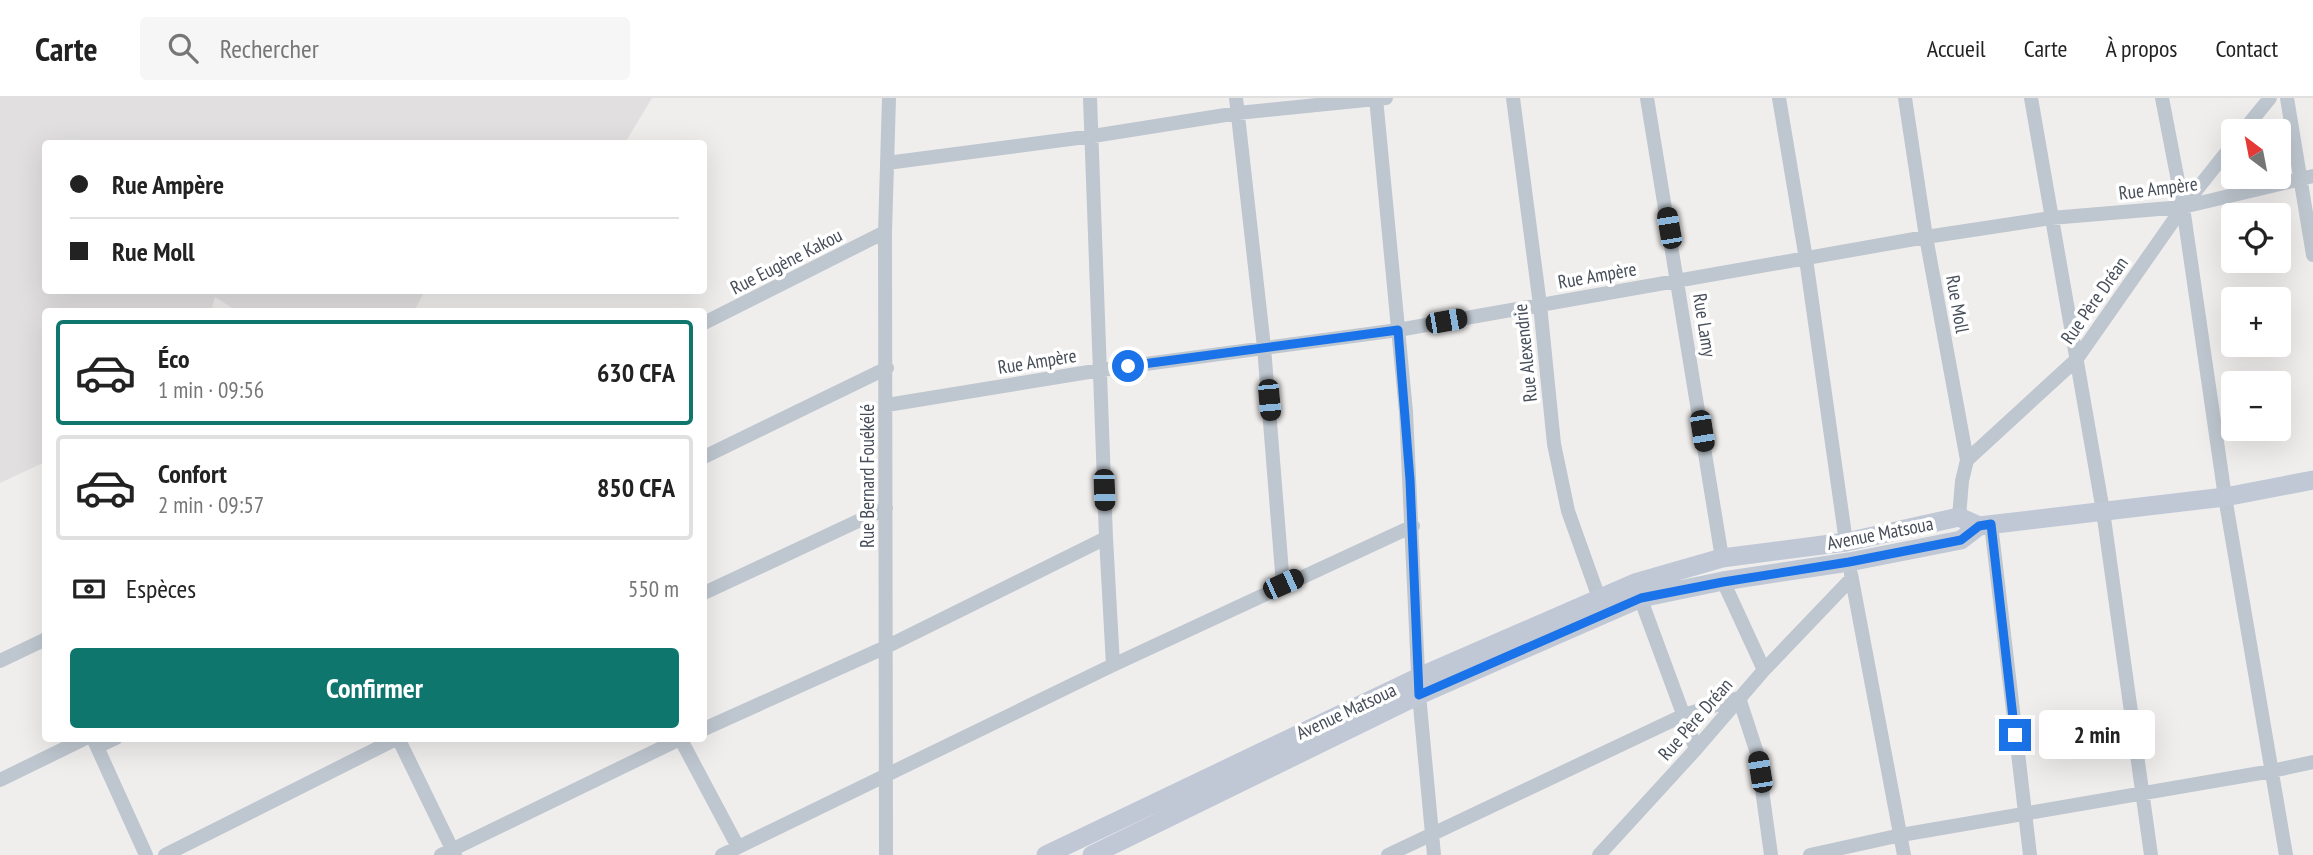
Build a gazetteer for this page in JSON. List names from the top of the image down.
{
  "streets": {
    "street": [
      "Rue Ampère",
      "Rue Eugène Kakou",
      "Rue Père Dréan",
      "Rue Moll",
      "Rue Lamy",
      "Rue Alexendrie",
      "Rue Bernard Fouékélé",
      "Avenue Matsoua"
    ]
  },
  "crossings": [
    ["Rue Ampère", "Rue Père Dréan"],
    ["Rue Ampère", "Rue Moll"],
    ["Rue Ampère", "Rue Lamy"],
    ["Rue Ampère", "Rue Alexendrie"],
    ["Rue Ampère", "Rue Bernard Fouékélé"],
    ["Rue Eugène Kakou", "Rue Bernard Fouékélé"],
    ["Rue Père Dréan", "Rue Moll"],
    ["Rue Père Dréan", "Avenue Matsoua"],
    ["Rue Moll", "Avenue Matsoua"],
    ["Rue Lamy", "Avenue Matsoua"],
    ["Rue Alexendrie", "Avenue Matsoua"]
  ],
  "north": "top left",
  "page": {
    "header": "Carte",
    "search": "Rechercher",
    "nav": [
      "Accueil",
      "Carte",
      "À propos",
      "Contact"
    ],
    "map_buttons": ["+", "−"],
    "banner": ["Rue Ampère", "Rue Moll"],
    "list": [
      {
        "name": "Éco",
        "note": "1 min · 09:56",
        "value": "630 CFA"
      },
      {
        "name": "Confort",
        "note": "2 min · 09:57",
        "value": "850 CFA"
      }
    ],
    "pay": ["Espèces", "550 m"],
    "buttons": "Confirmer",
    "bubble": "2 min"
  }
}
